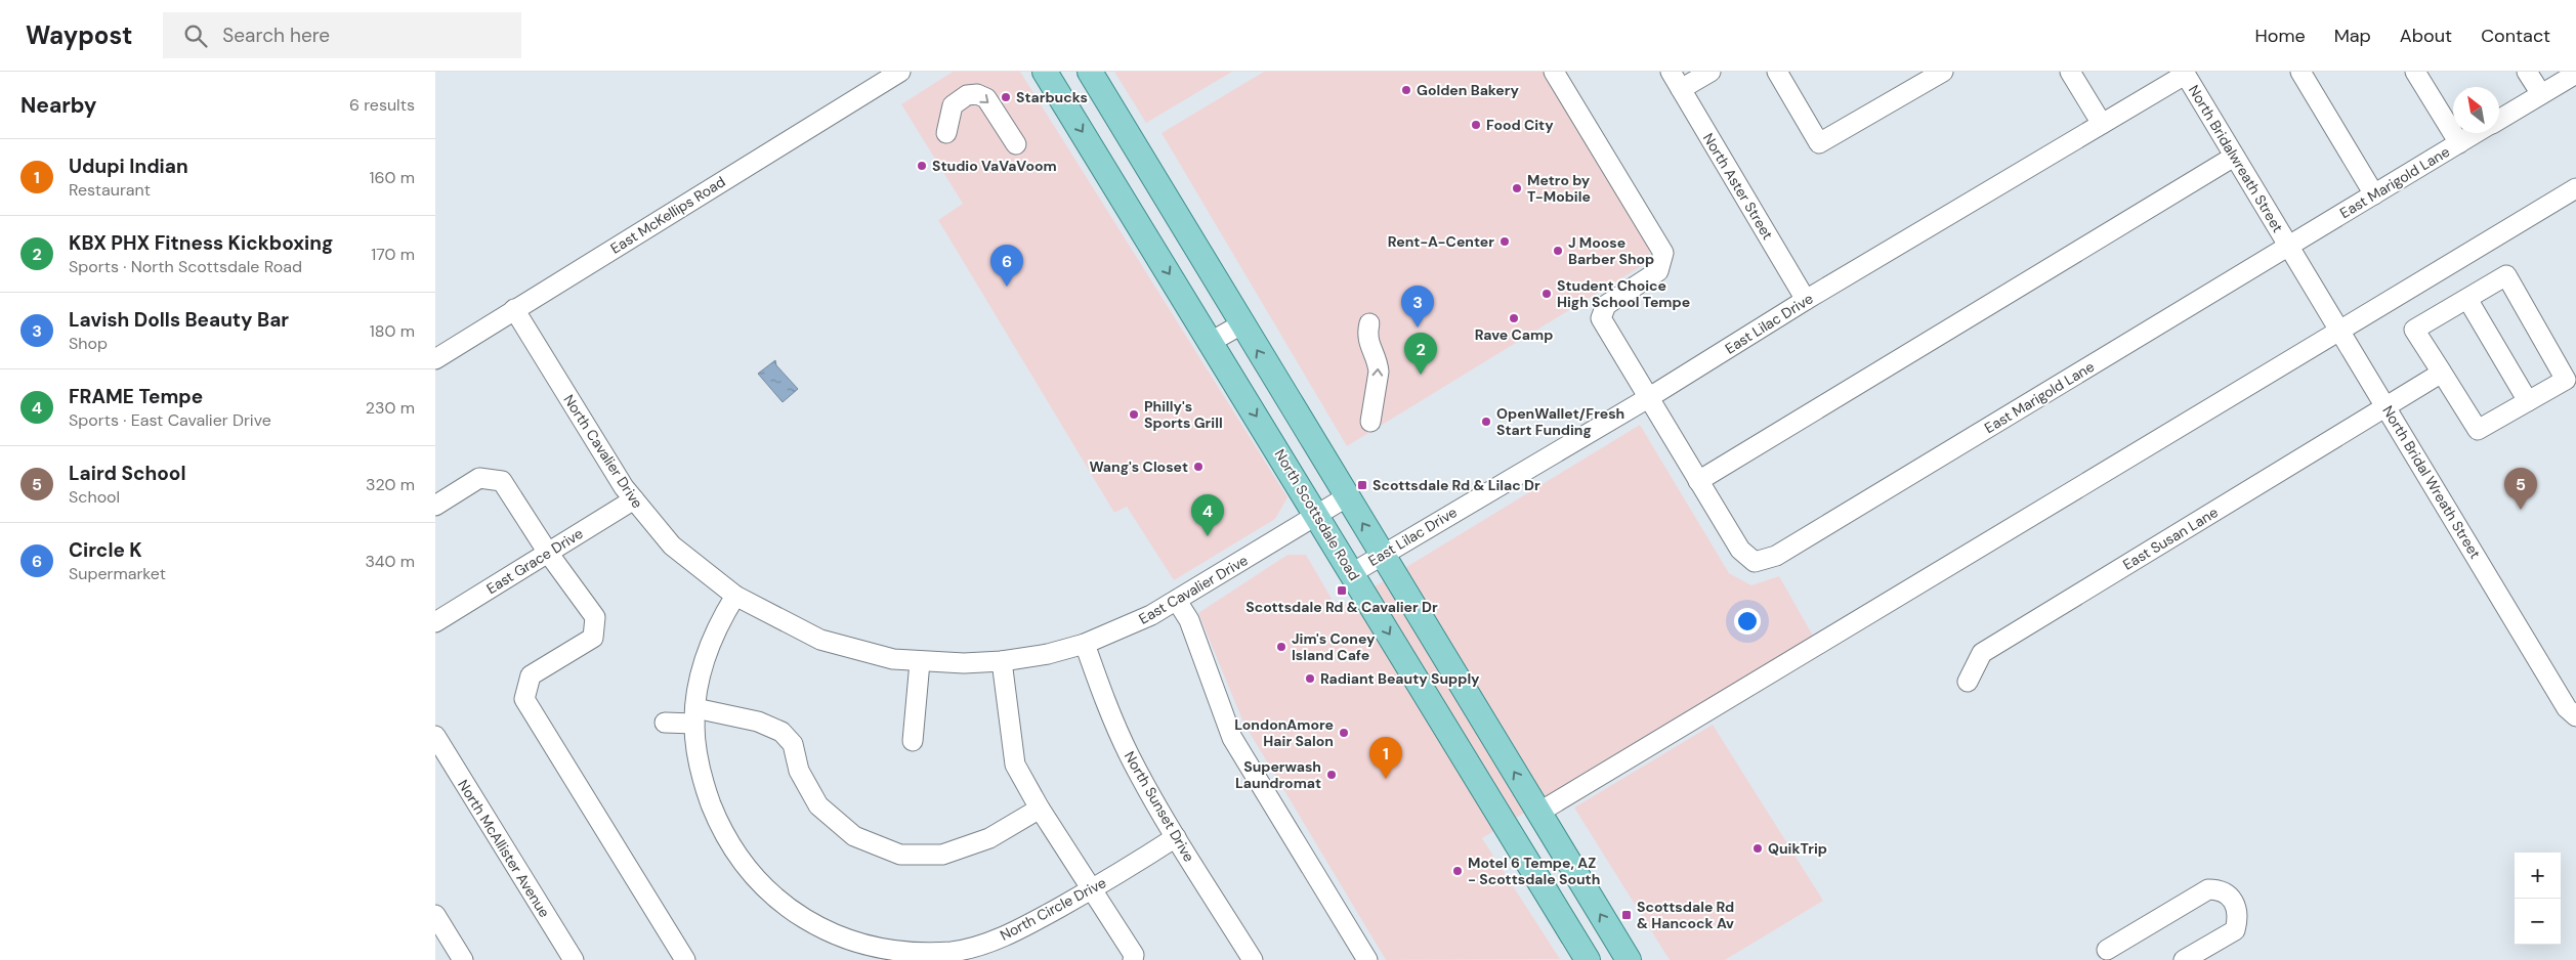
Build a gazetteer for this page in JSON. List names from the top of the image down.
{
  "streets": {
    "main road": ["North Scottsdale Road"],
    "street": [
      "North Bridalwreath Street",
      "East Marigold Lane",
      "North Aster Street",
      "East McKellips Road",
      "East Lilac Drive",
      "North Cavalier Drive",
      "North Bridal Wreath Street",
      "East Susan Lane",
      "East Grace Drive",
      "East Cavalier Drive",
      "North Sunset Drive",
      "North McAllister Avenue",
      "North Circle Drive"
    ]
  },
  "crossings": [
    ["North Bridalwreath Street", "East Marigold Lane"],
    ["North Bridalwreath Street", "East Lilac Drive"],
    ["North Bridalwreath Street", "North Bridal Wreath Street"],
    ["East Marigold Lane", "East Lilac Drive"],
    ["East Marigold Lane", "North Bridal Wreath Street"],
    ["North Aster Street", "East Lilac Drive"],
    ["East McKellips Road", "North Cavalier Drive"],
    ["East Lilac Drive", "North Scottsdale Road"],
    ["North Cavalier Drive", "East Grace Drive"],
    ["North Cavalier Drive", "East Cavalier Drive"],
    ["North Cavalier Drive", "North Circle Drive"],
    ["North Bridal Wreath Street", "East Susan Lane"],
    ["North Scottsdale Road", "East Cavalier Drive"],
    ["East Cavalier Drive", "North Sunset Drive"],
    ["East Cavalier Drive", "North Circle Drive"],
    ["North Sunset Drive", "North Circle Drive"]
  ],
  "places": {
    "other": [
      "Golden Bakery",
      "Starbucks",
      "Food City",
      "Studio VaVaVoom",
      "Metro by T-Mobile",
      "Rent-A-Center",
      "J Moose Barber Shop",
      "Student Choice High School Tempe",
      "Rave Camp",
      "Philly's Sports Grill",
      "OpenWallet/Fresh Start Funding",
      "Wang's Closet",
      "Jim's Coney Island Cafe",
      "Radiant Beauty Supply",
      "LondonAmore Hair Salon",
      "Superwash Laundromat",
      "QuikTrip",
      "Motel 6 Tempe, AZ - Scottsdale South"
    ],
    "transit": ["Scottsdale Rd & Lilac Dr", "Scottsdale Rd & Cavalier Dr", "Scottsdale Rd & Hancock Av"]
  },
  "north": "top left",
  "page": {
    "header": "Waypost",
    "search": "Search here",
    "nav": [
      "Home",
      "Map",
      "About",
      "Contact"
    ],
    "heading": ["Nearby", "6 results"],
    "list": [
      {
        "mark": "1",
        "name": "Udupi Indian",
        "note": "Restaurant",
        "value": "160 m"
      },
      {
        "mark": "2",
        "name": "KBX PHX Fitness Kickboxing",
        "note": "Sports · North Scottsdale Road",
        "value": "170 m"
      },
      {
        "mark": "3",
        "name": "Lavish Dolls Beauty Bar",
        "note": "Shop",
        "value": "180 m"
      },
      {
        "mark": "4",
        "name": "FRAME Tempe",
        "note": "Sports · East Cavalier Drive",
        "value": "230 m"
      },
      {
        "mark": "5",
        "name": "Laird School",
        "note": "School",
        "value": "320 m"
      },
      {
        "mark": "6",
        "name": "Circle K",
        "note": "Supermarket",
        "value": "340 m"
      }
    ],
    "pins": [
      "6",
      "3",
      "2",
      "5",
      "4",
      "1"
    ],
    "map_buttons": ["+", "−"]
  }
}
